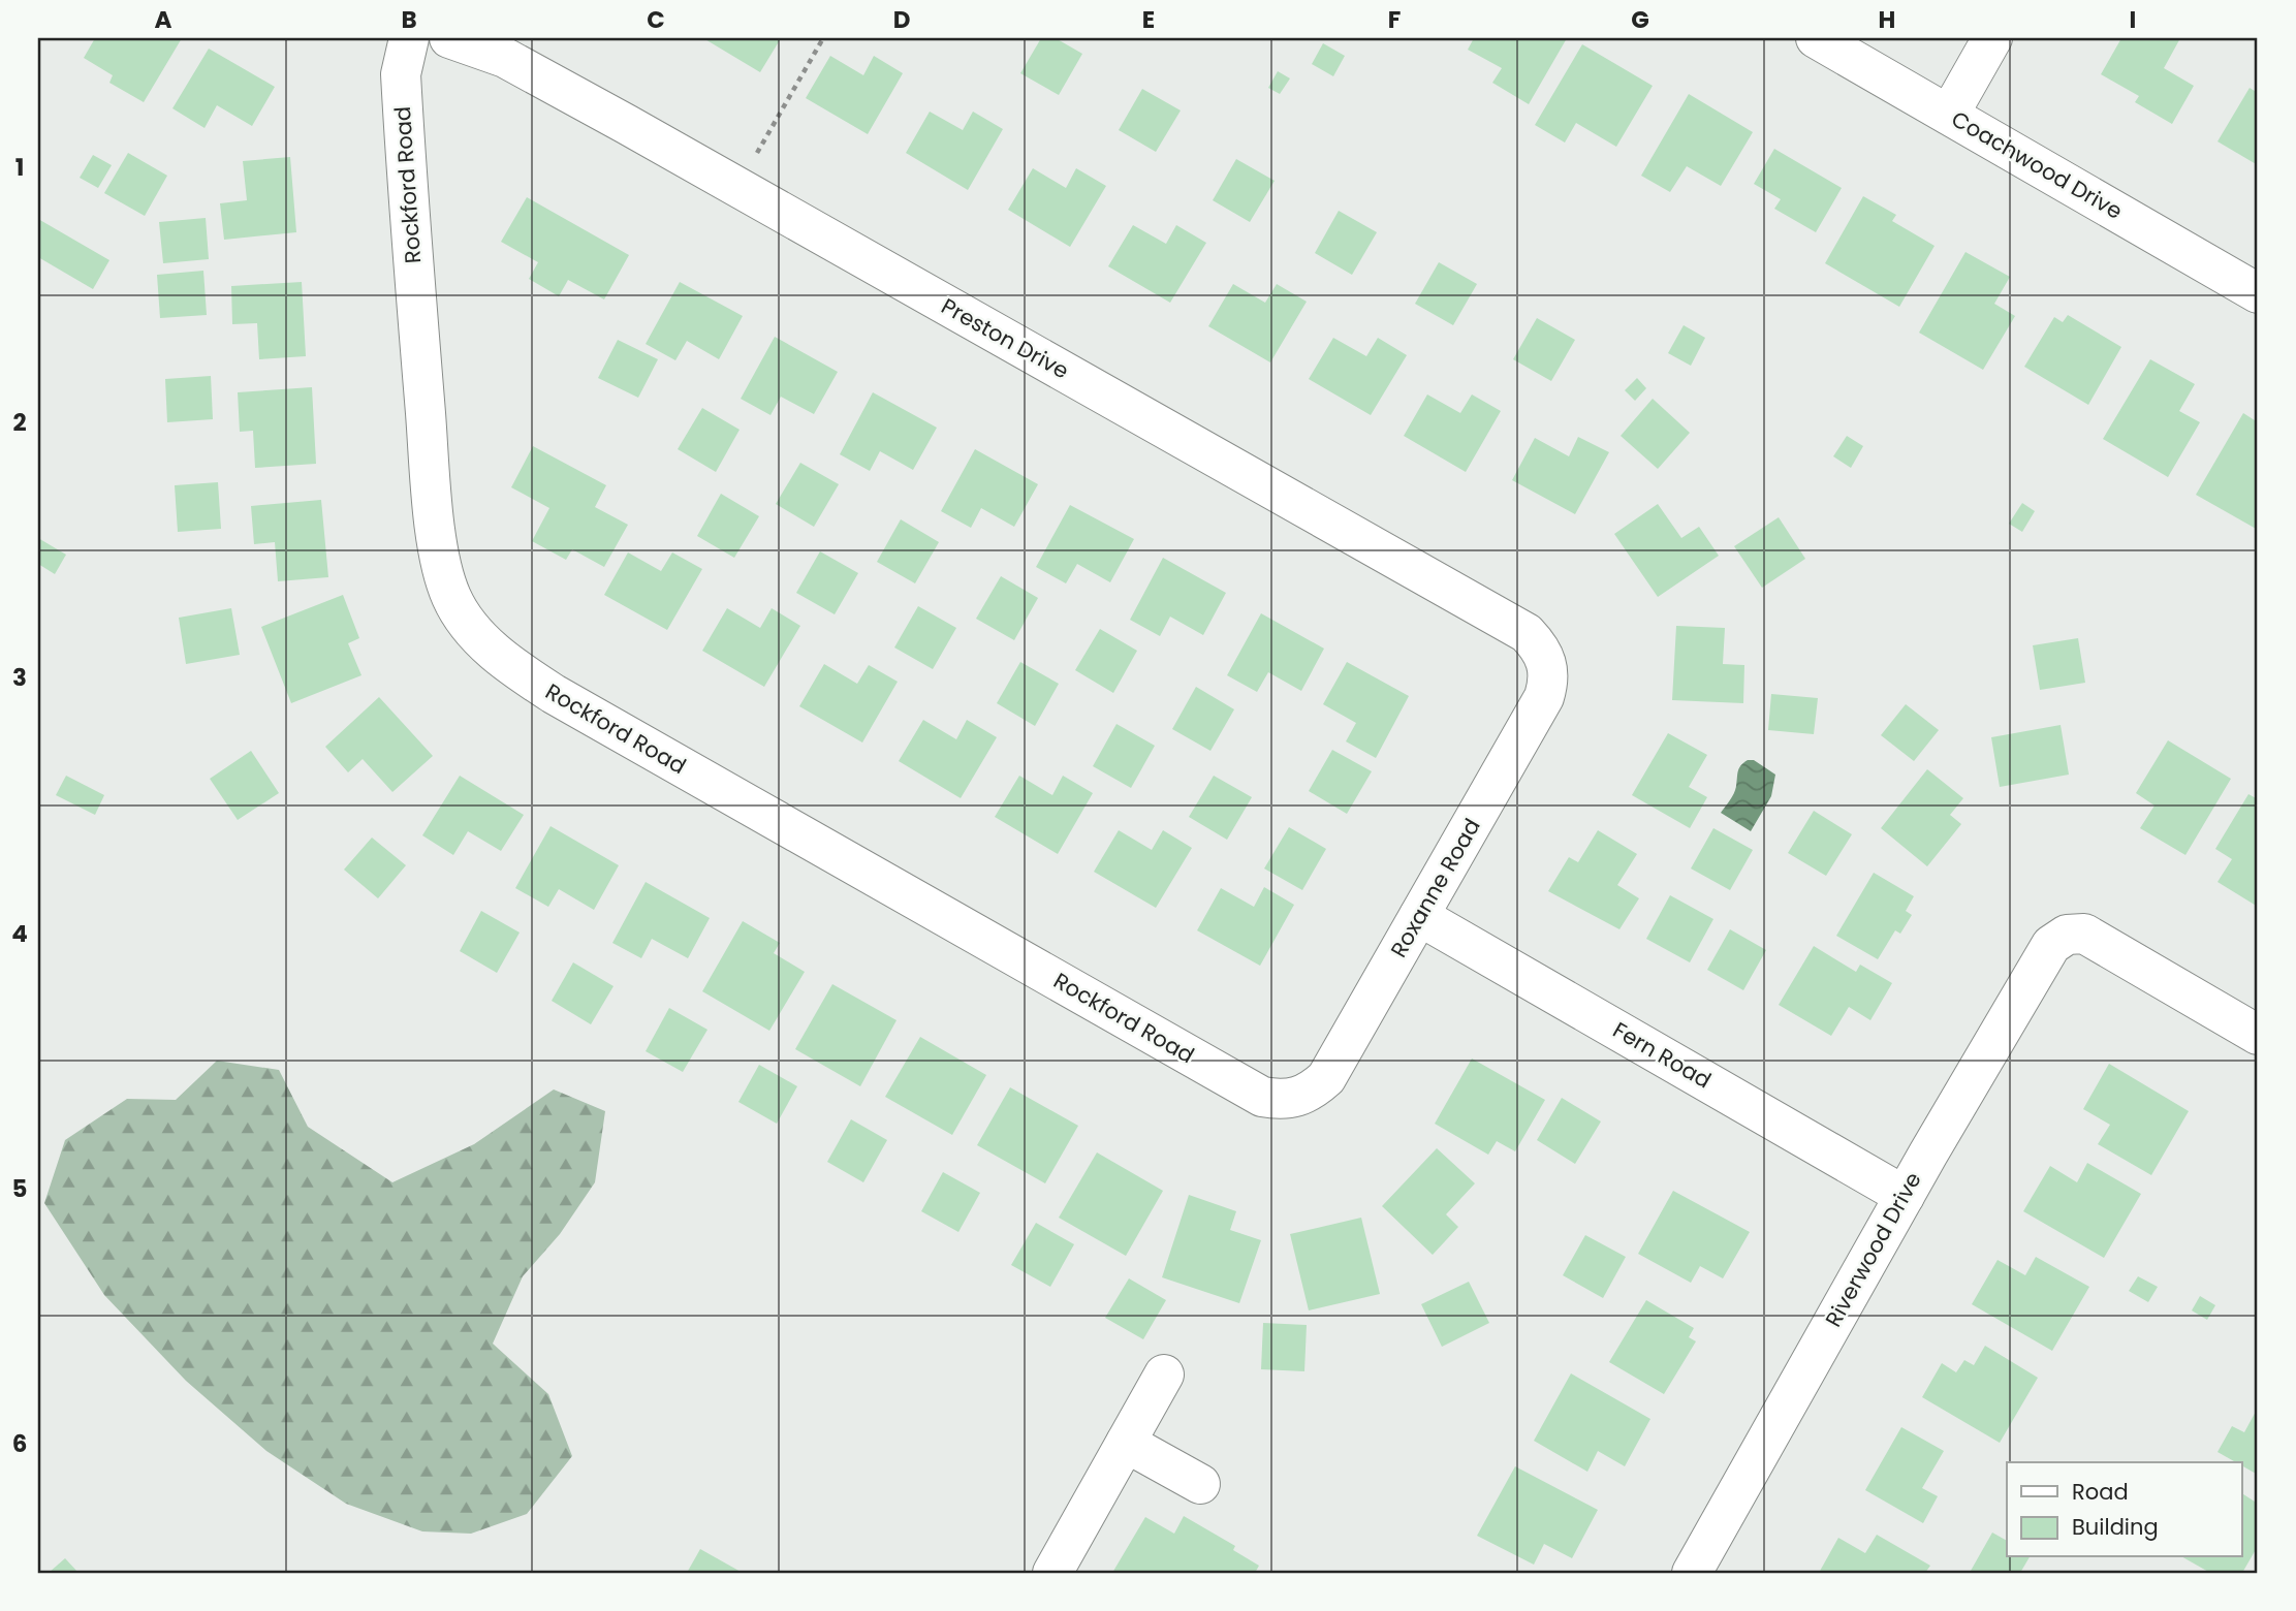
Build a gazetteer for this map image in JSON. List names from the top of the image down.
{
  "streets": {
    "street": [
      "Coachwood Drive",
      "Rockford Road",
      "Preston Drive",
      "Roxanne Road",
      "Fern Road",
      "Riverwood Drive"
    ]
  },
  "crossings": [
    ["Rockford Road", "Roxanne Road"],
    ["Preston Drive", "Roxanne Road"],
    ["Roxanne Road", "Fern Road"],
    ["Fern Road", "Riverwood Drive"]
  ],
  "legend": ["Road", "Building"],
  "grid": {
    "columns": [
      "A",
      "B",
      "C",
      "D",
      "E",
      "F",
      "G",
      "H",
      "I"
    ],
    "rows": [
      "1",
      "2",
      "3",
      "4",
      "5",
      "6"
    ]
  }
}
